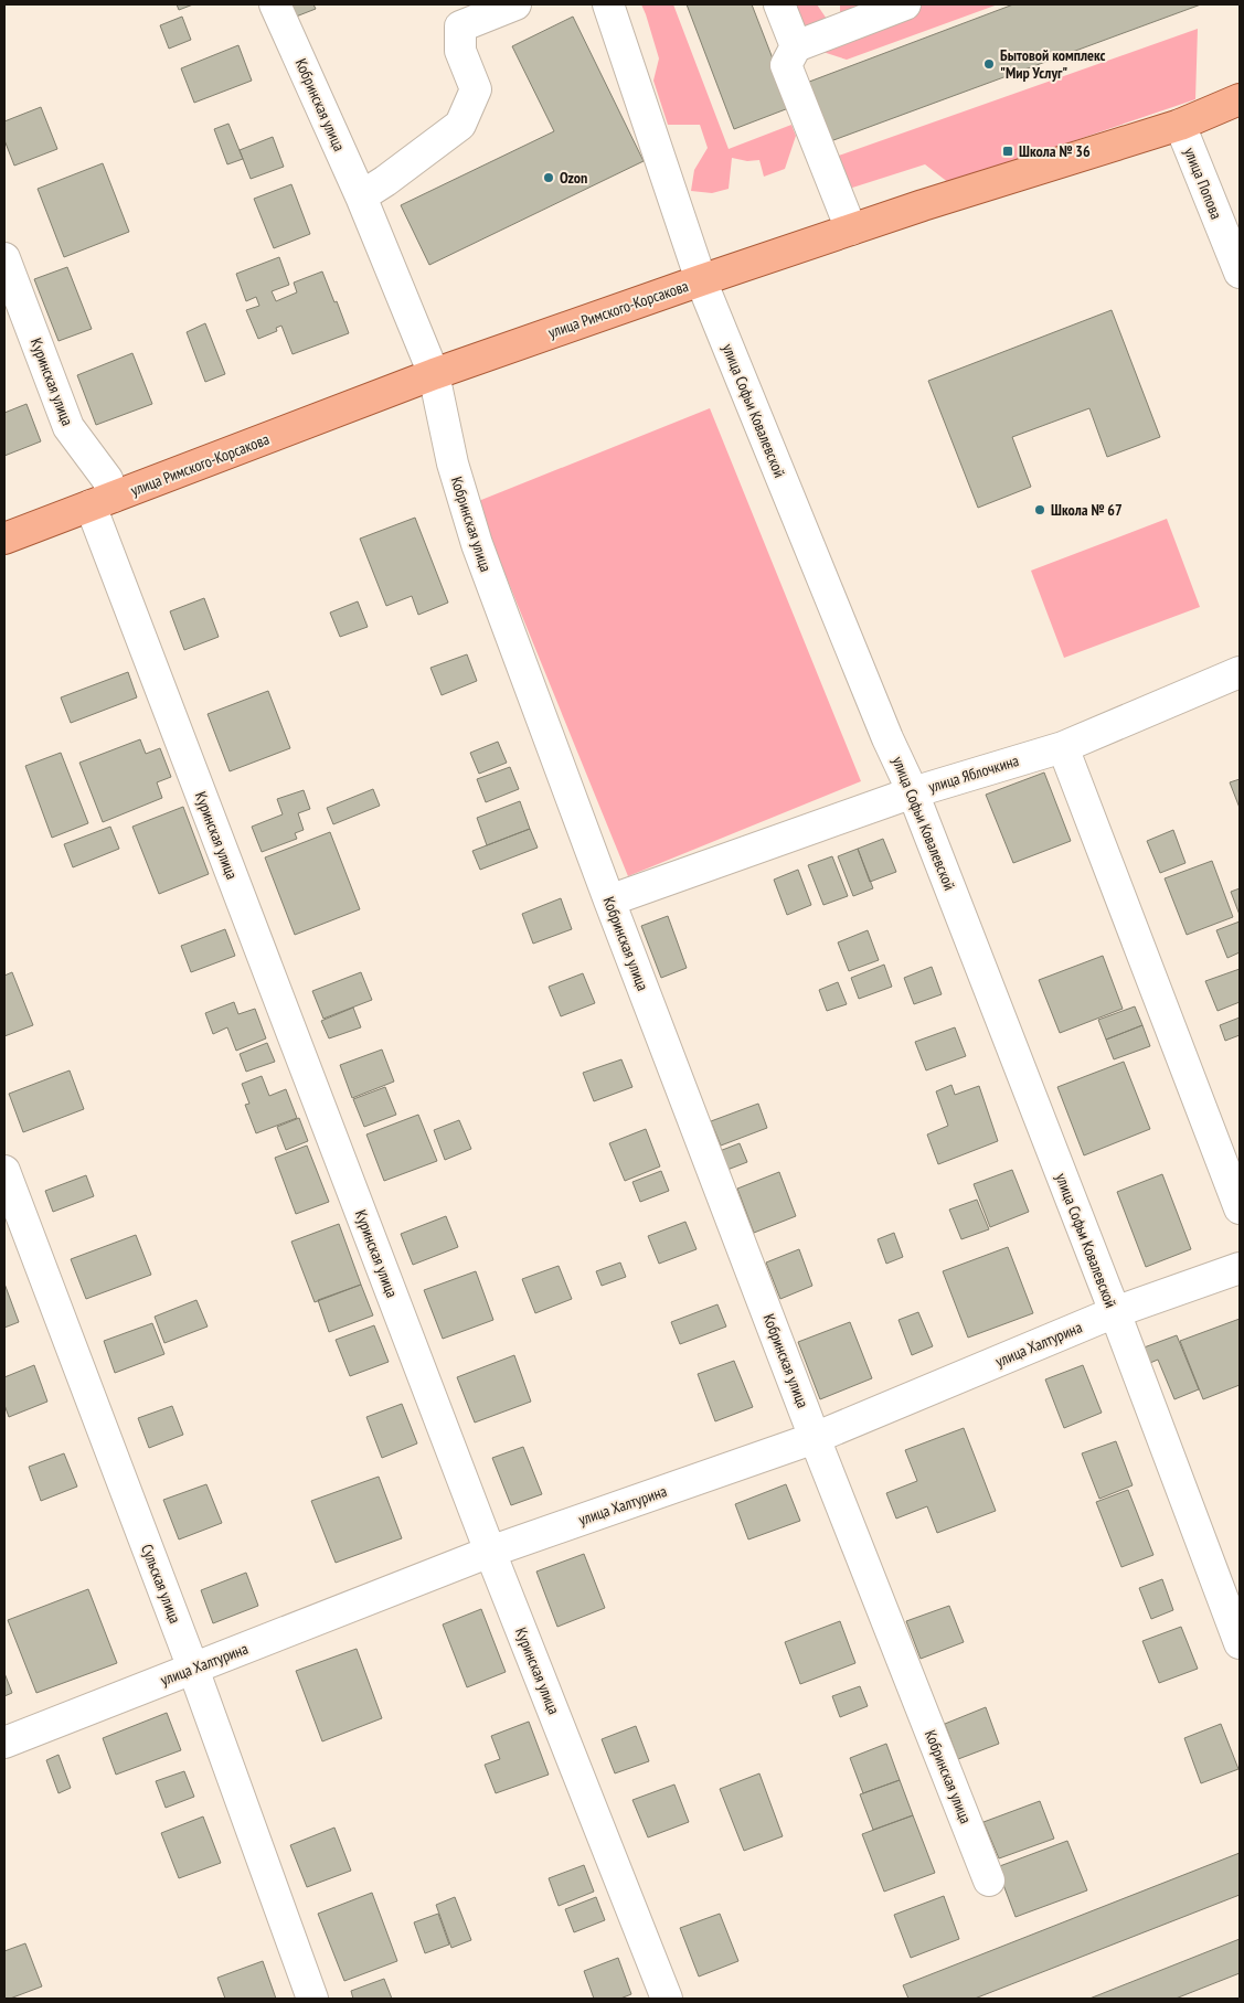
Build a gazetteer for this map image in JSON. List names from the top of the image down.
{
  "streets": {
    "main road": ["улица Римского-Корсакова"],
    "street": [
      "Кобринская улица",
      "улица Попова",
      "Куринская улица",
      "улица Софьи Ковалевской",
      "улица Яблочкина",
      "улица Халтурина",
      "Сульская улица"
    ]
  },
  "crossings": [
    ["Кобринская улица", "улица Римского-Корсакова"],
    ["Кобринская улица", "улица Яблочкина"],
    ["Кобринская улица", "улица Халтурина"],
    ["улица Попова", "улица Римского-Корсакова"],
    ["улица Римского-Корсакова", "Куринская улица"],
    ["улица Римского-Корсакова", "улица Софьи Ковалевской"],
    ["Куринская улица", "улица Халтурина"],
    ["улица Софьи Ковалевской", "улица Яблочкина"],
    ["улица Софьи Ковалевской", "улица Халтурина"],
    ["улица Халтурина", "Сульская улица"]
  ],
  "places": {
    "other": ["Бытовой комплекс \"Мир Услуг\"", "Ozon", "Школа № 67"],
    "transit": ["Школа № 36"]
  }
}
